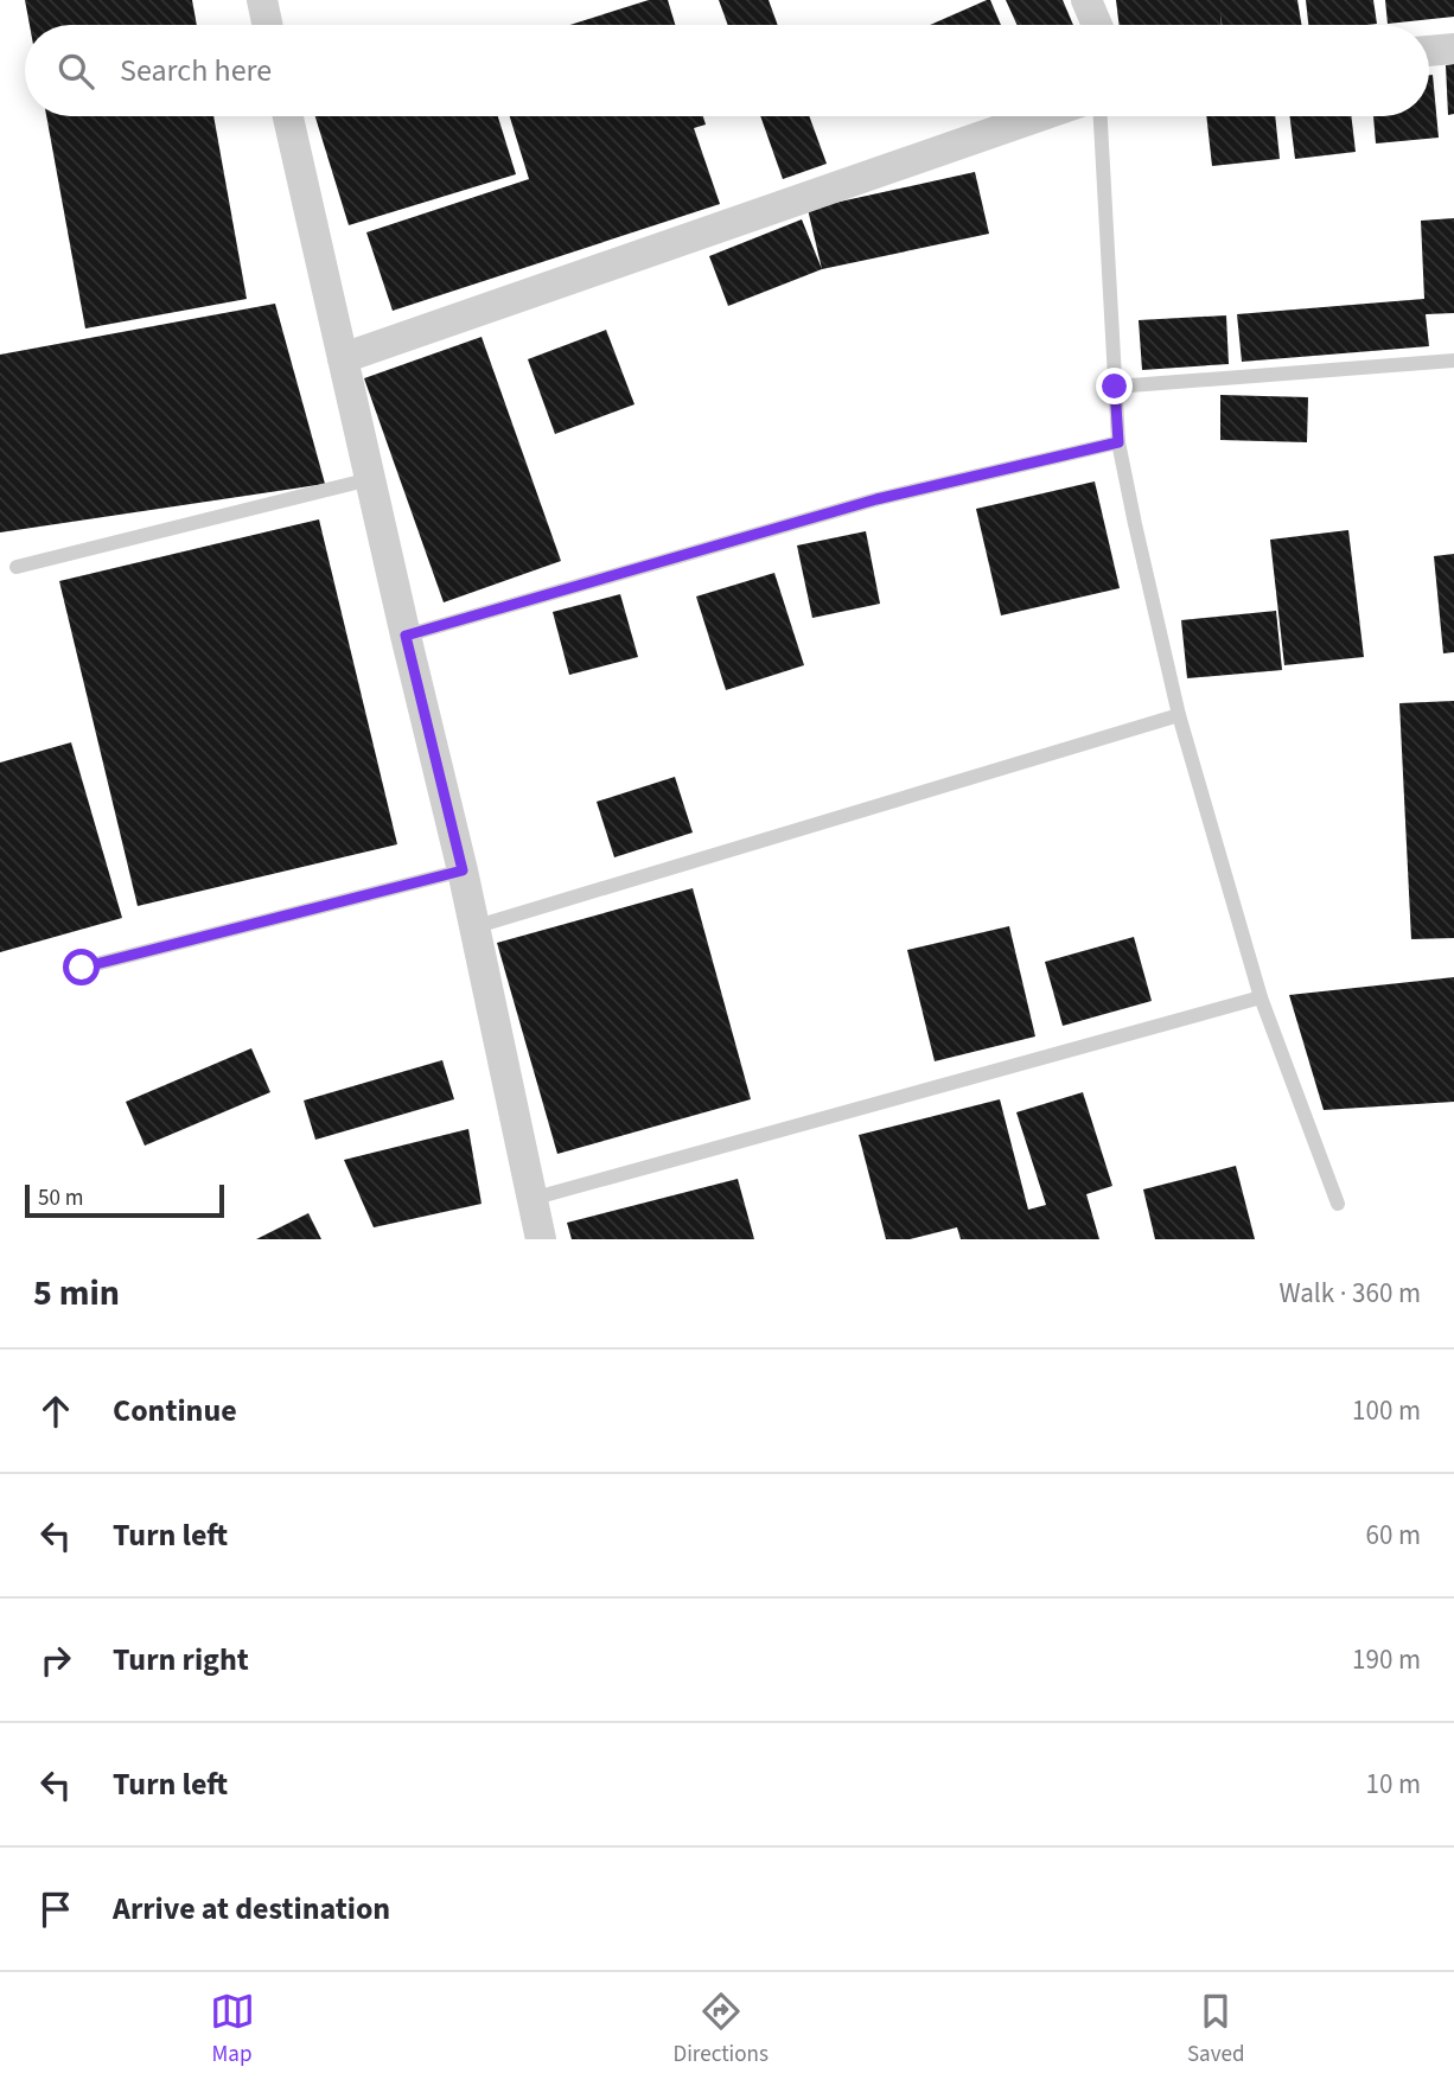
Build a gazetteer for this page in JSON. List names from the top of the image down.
{
  "scale_bar": "50 m",
  "page": {
    "search": "Search here",
    "scale": "50 m",
    "heading": ["5 min", "Walk · 360 m"],
    "list": [
      ["Continue", "100 m"],
      ["Turn left", "60 m"],
      ["Turn right", "190 m"],
      ["Turn left", "10 m"],
      "Arrive at destination"
    ],
    "nav": ["Map", "Directions", "Saved"]
  }
}
